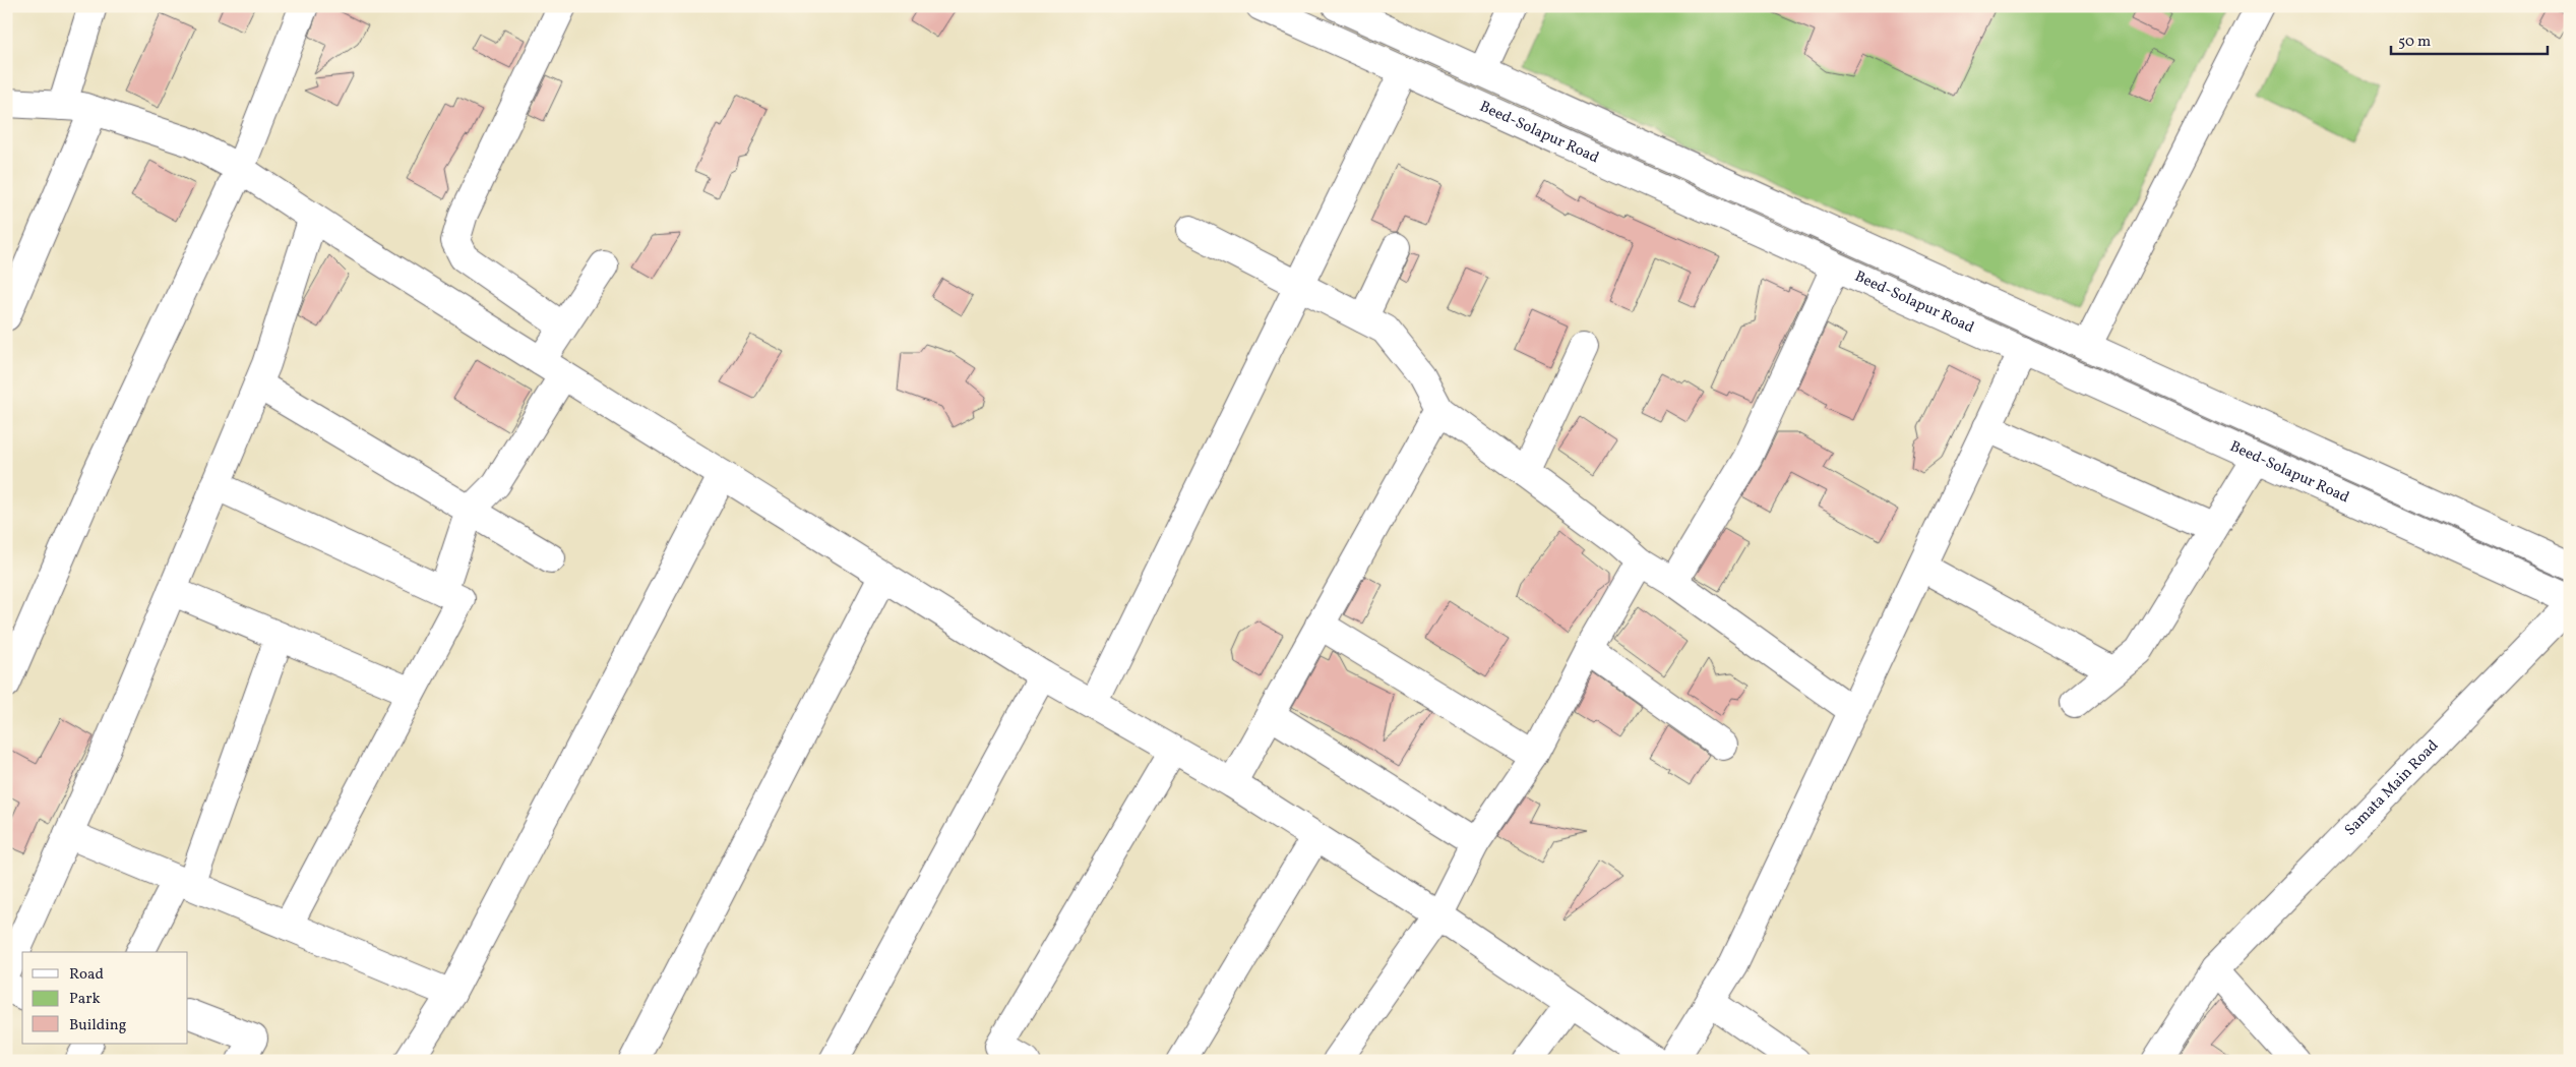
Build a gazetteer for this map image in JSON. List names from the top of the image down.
{
  "streets": {
    "street": ["Beed-Solapur Road", "Samata Main Road"]
  },
  "legend": ["Road", "Park", "Building"],
  "scale_bar": "50 m"
}
